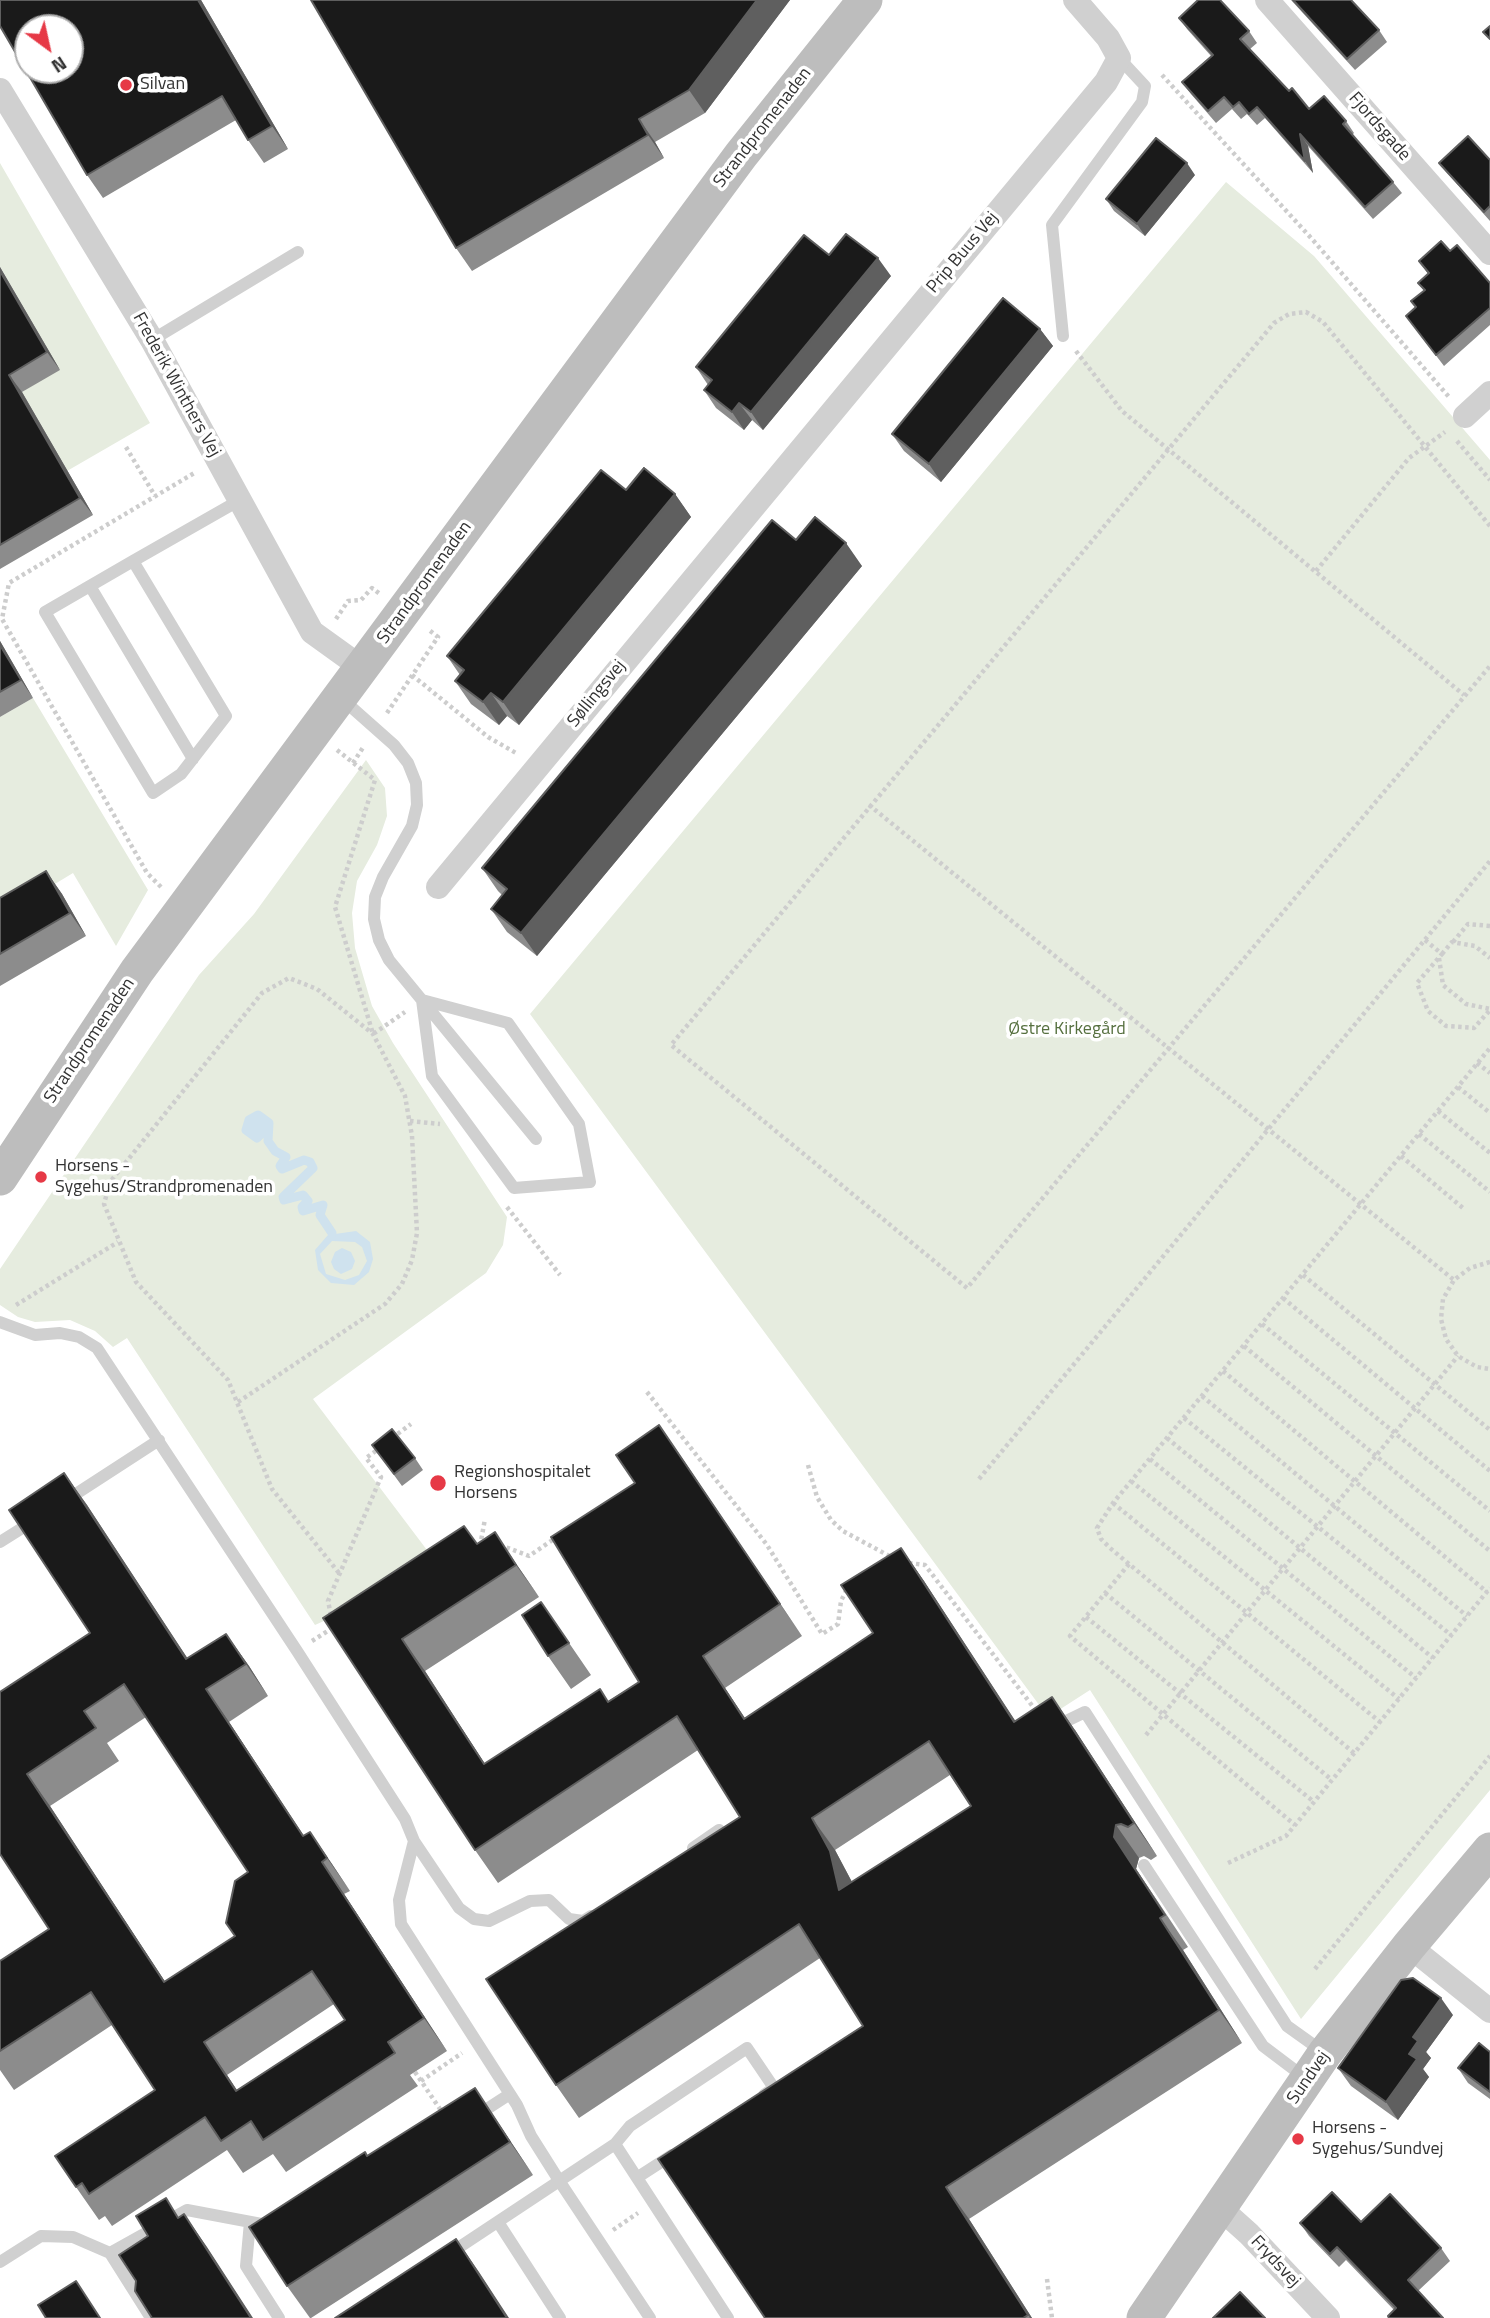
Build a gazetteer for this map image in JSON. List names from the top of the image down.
{
  "streets": {
    "street": [
      "Fjordsgade",
      "Strandpromenaden",
      "Prip Buus Vej",
      "Frederik Winthers Vej",
      "Søllingsvej",
      "Sundvej",
      "Frydsvej"
    ]
  },
  "crossings": [
    ["Strandpromenaden", "Frederik Winthers Vej"],
    ["Prip Buus Vej", "Søllingsvej"],
    ["Sundvej", "Frydsvej"]
  ],
  "parks": ["Østre Kirkegård"],
  "places": [
    "Silvan",
    "Horsens - Sygehus/Strandpromenaden",
    "Regionshospitalet Horsens",
    "Horsens - Sygehus/Sundvej"
  ],
  "north": "bottom right"
}
